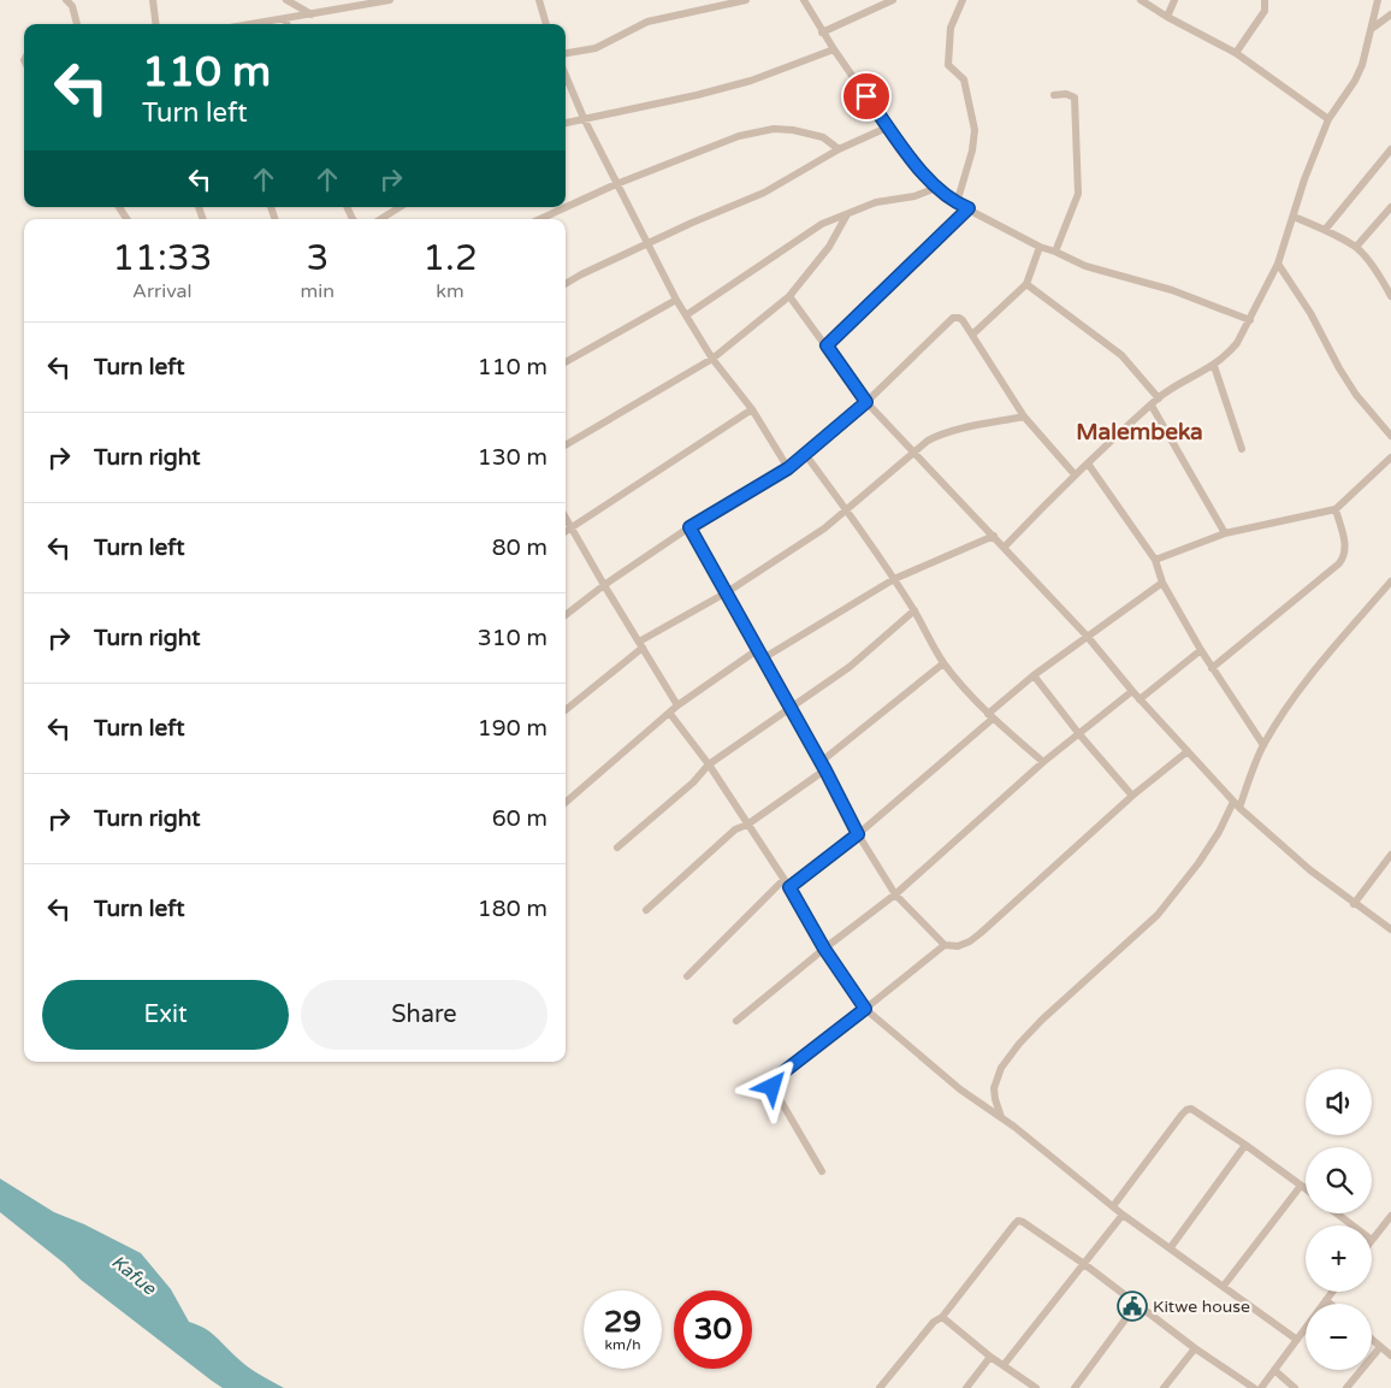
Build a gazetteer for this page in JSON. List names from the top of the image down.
{
  "districts": ["Malembeka"],
  "water": ["Kafue"],
  "places": {
    "public building": ["Kitwe house"]
  },
  "page": {
    "turn": ["110 m", "Turn left"],
    "eta": [
      "11:33",
      "Arrival",
      "3",
      "min",
      "1.2",
      "km"
    ],
    "list": [
      {
        "name": "Turn left",
        "value": "110 m"
      },
      {
        "name": "Turn right",
        "value": "130 m"
      },
      {
        "name": "Turn left",
        "value": "80 m"
      },
      {
        "name": "Turn right",
        "value": "310 m"
      },
      {
        "name": "Turn left",
        "value": "190 m"
      },
      {
        "name": "Turn right",
        "value": "60 m"
      },
      {
        "name": "Turn left",
        "value": "180 m"
      }
    ],
    "buttons": ["Exit", "Share"],
    "map_buttons": ["+", "−"],
    "speed": "29 km/h",
    "limit": "30"
  }
}
